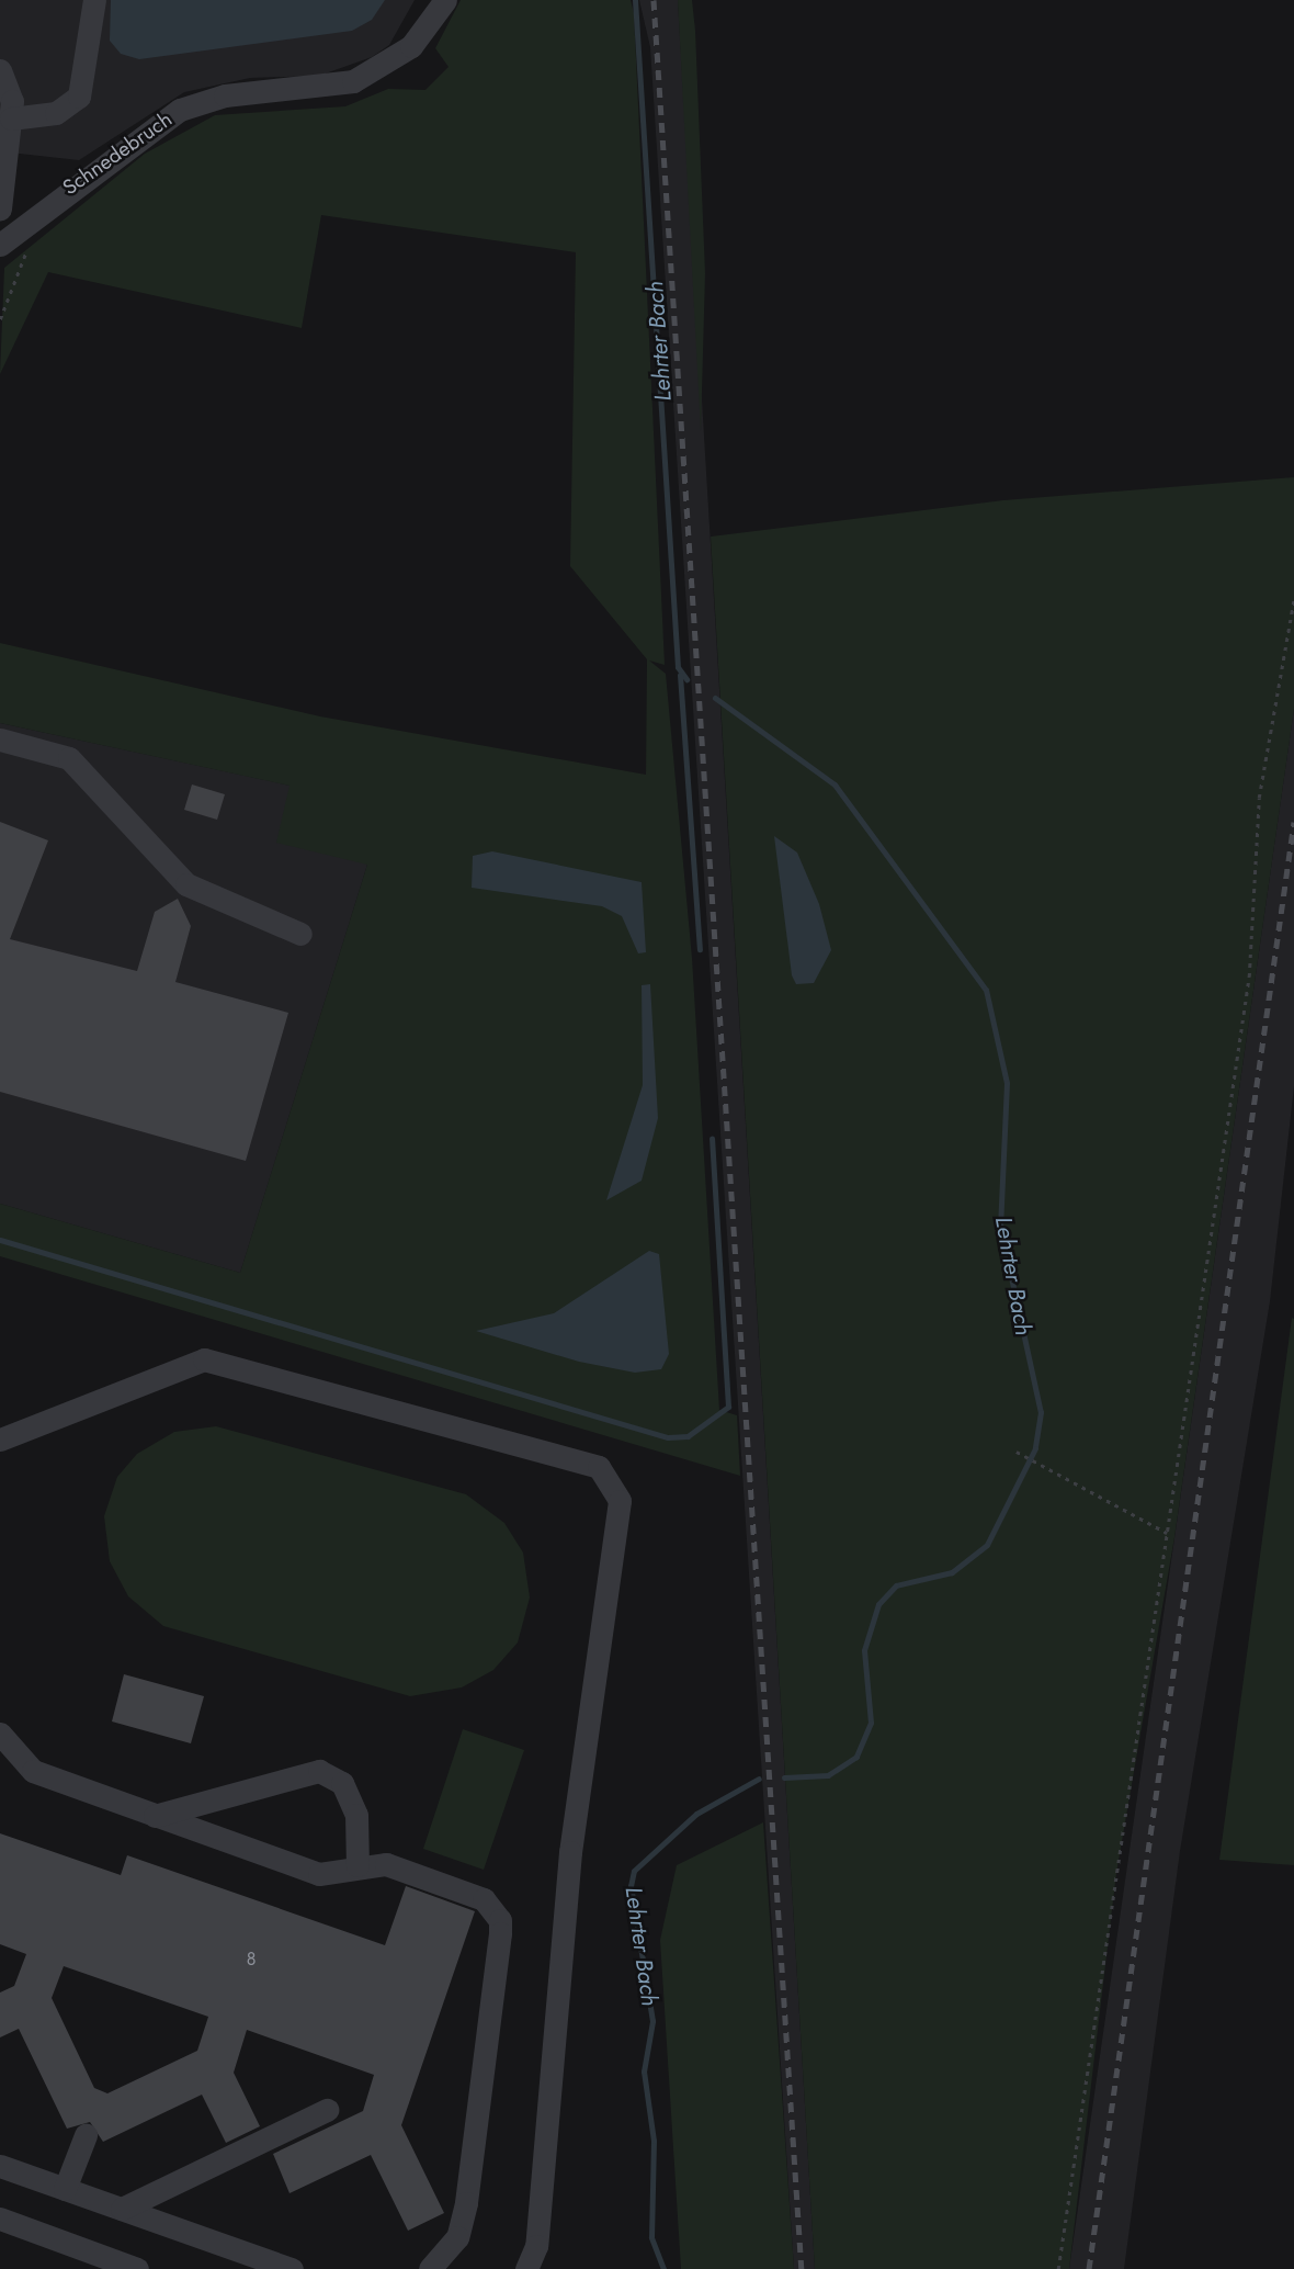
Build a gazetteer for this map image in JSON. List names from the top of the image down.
{
  "streets": {
    "street": ["Schnedebruch"]
  },
  "water": ["Lehrter Bach"],
  "house_numbers": ["8"]
}
